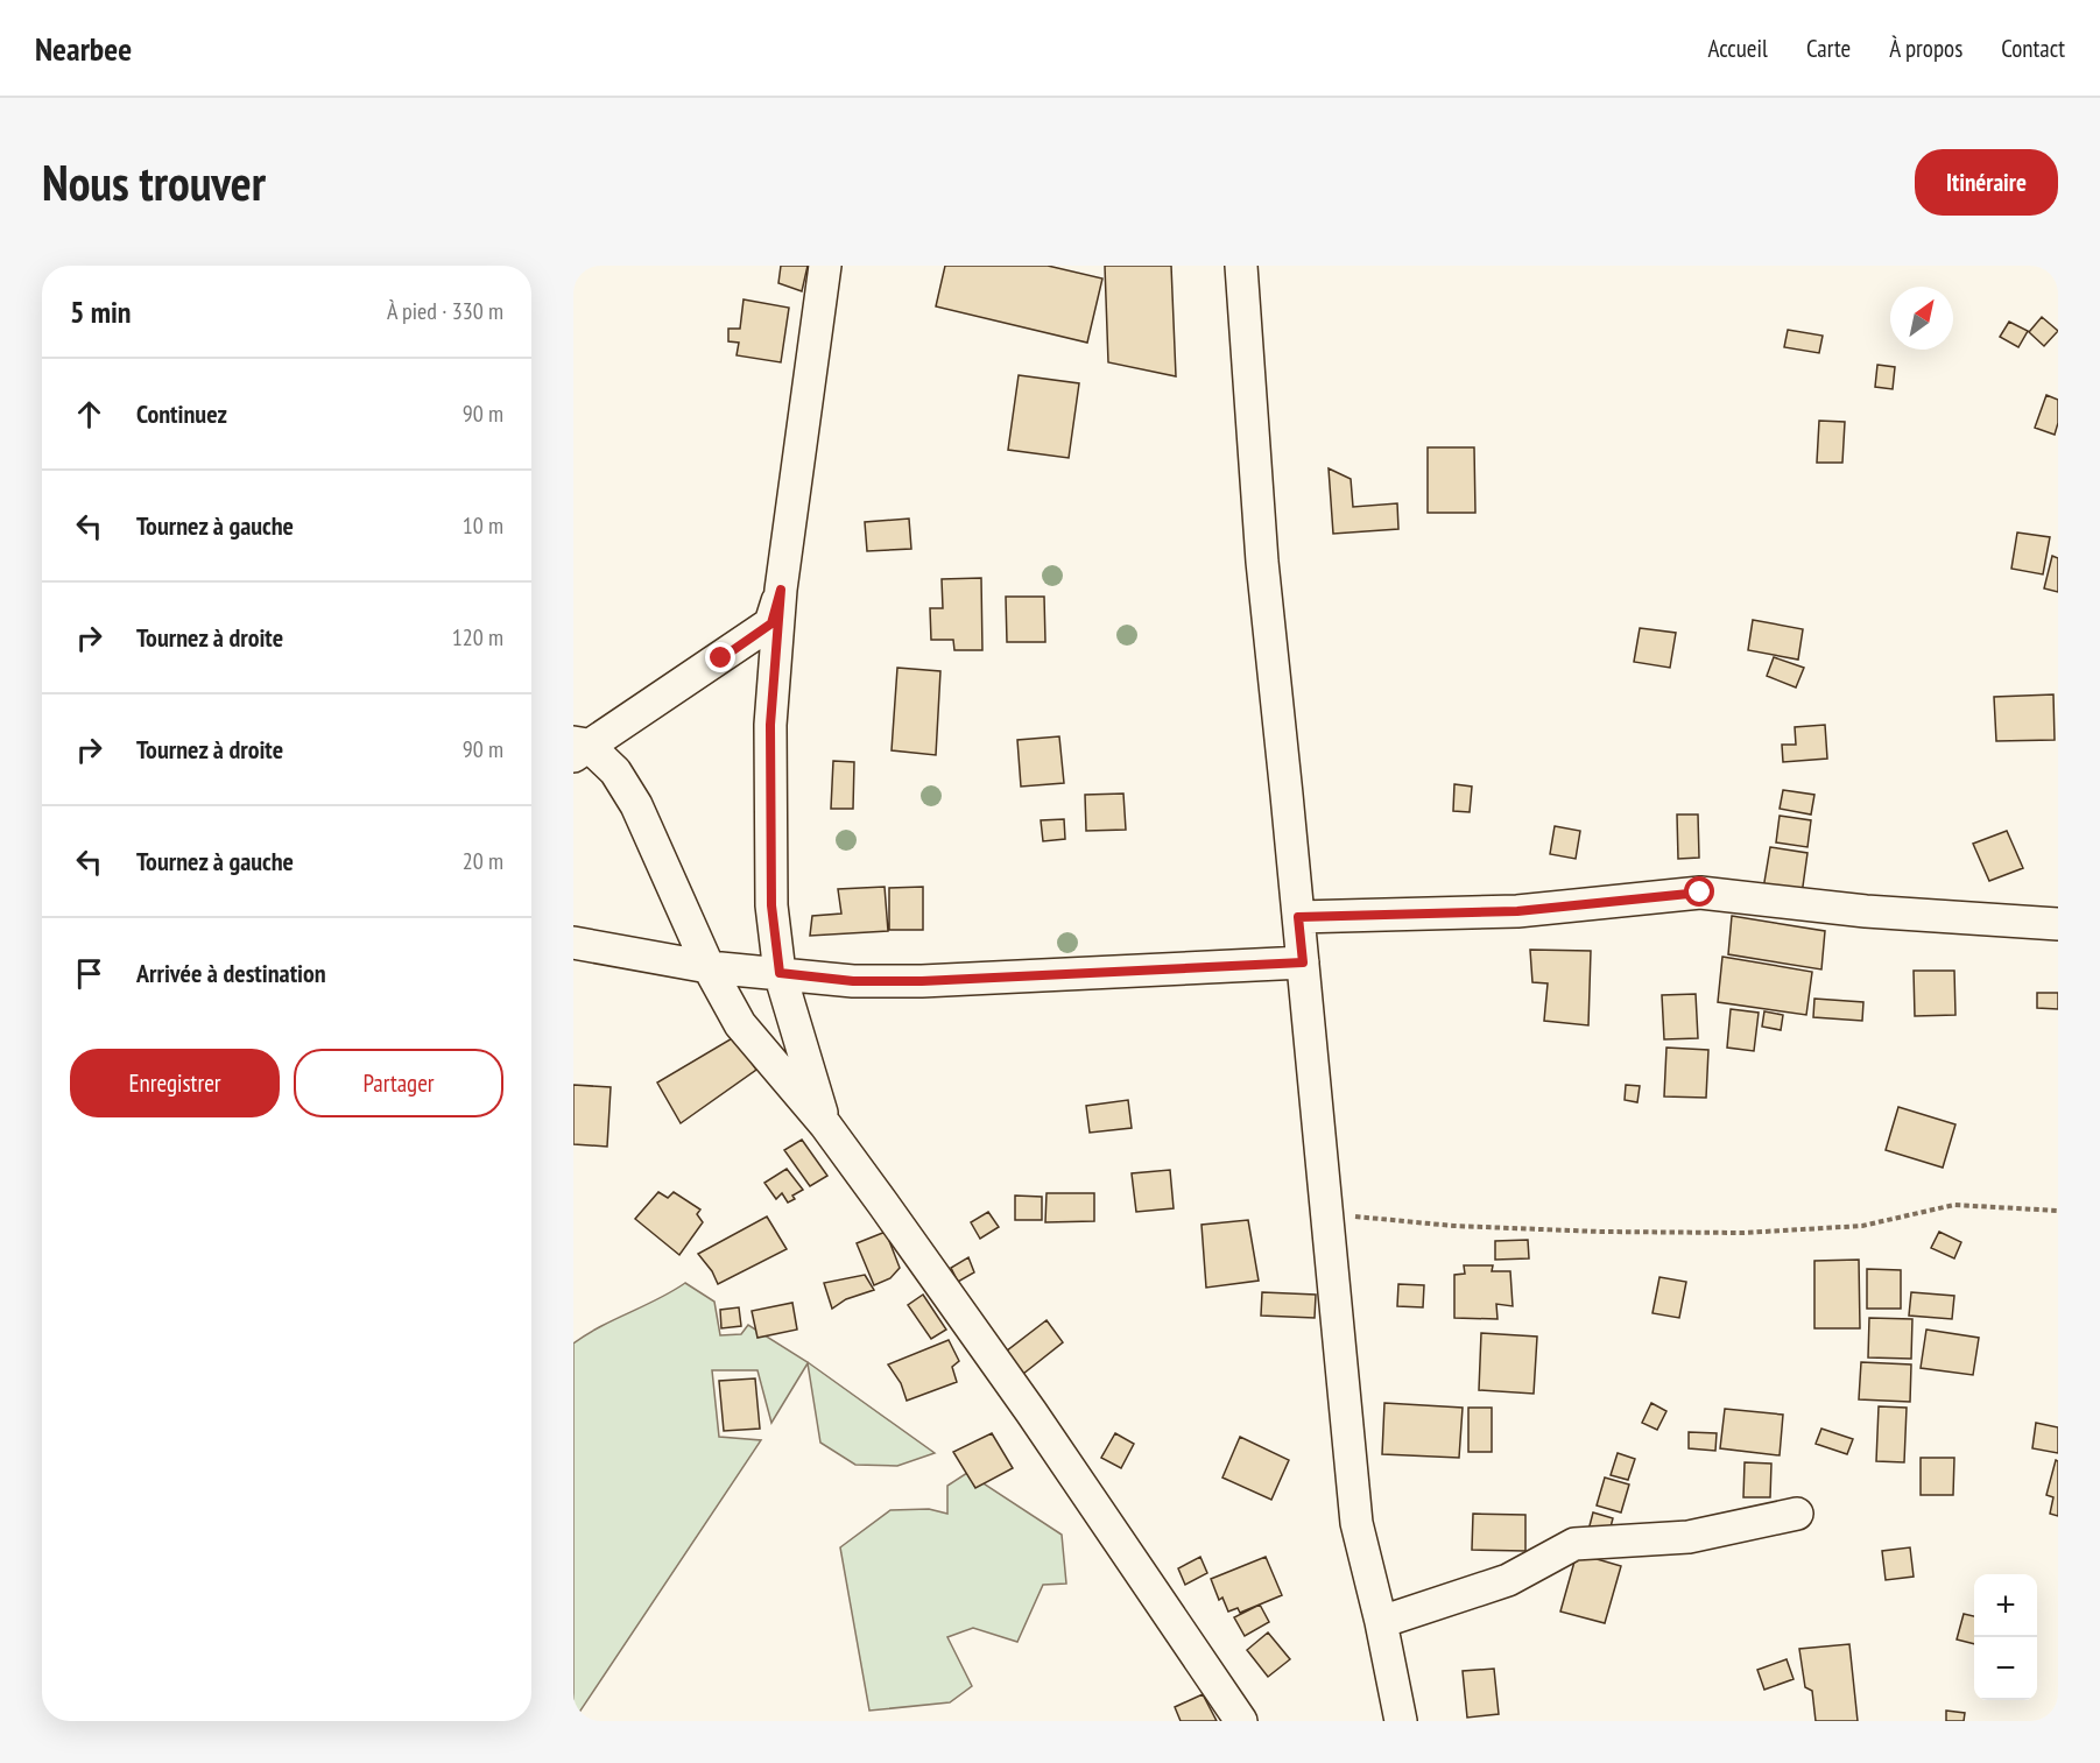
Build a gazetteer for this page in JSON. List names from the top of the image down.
{
  "north": "top right",
  "page": {
    "header": "Nearbee",
    "nav": [
      "Accueil",
      "Carte",
      "À propos",
      "Contact"
    ],
    "buttons": [
      "Itinéraire",
      ["Enregistrer", "Partager"]
    ],
    "title": "Nous trouver",
    "heading": ["5 min", "À pied · 330 m"],
    "list": [
      ["Continuez", "90 m"],
      ["Tournez à gauche", "10 m"],
      ["Tournez à droite", "120 m"],
      ["Tournez à droite", "90 m"],
      ["Tournez à gauche", "20 m"],
      "Arrivée à destination"
    ],
    "map_buttons": ["+", "−"]
  }
}
